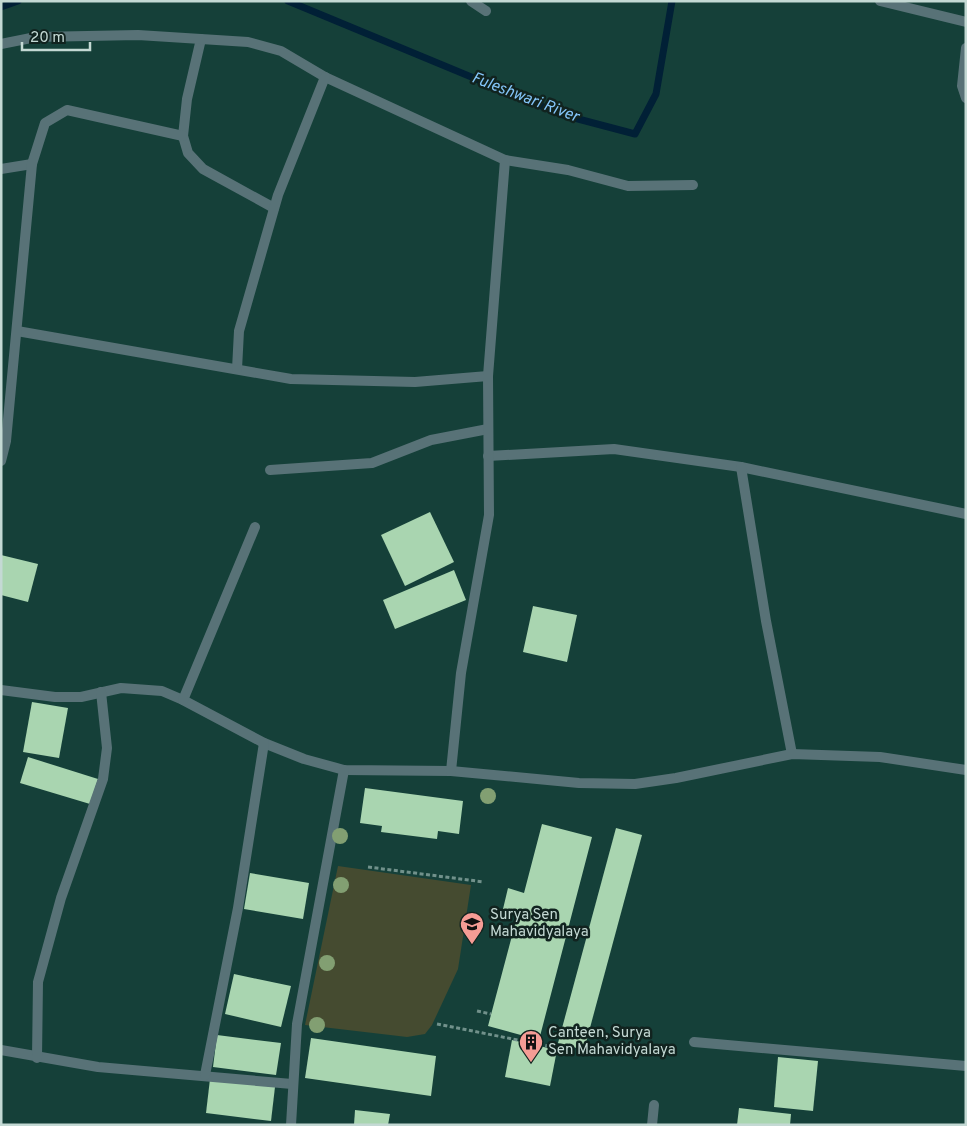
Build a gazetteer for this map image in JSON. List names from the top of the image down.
{
  "water": ["Fuleshwari River"],
  "places": {
    "school or university": ["Surya Sen Mahavidyalaya"],
    "building": ["Canteen, Surya Sen Mahavidyalaya"]
  },
  "scale_bar": "20 m"
}
